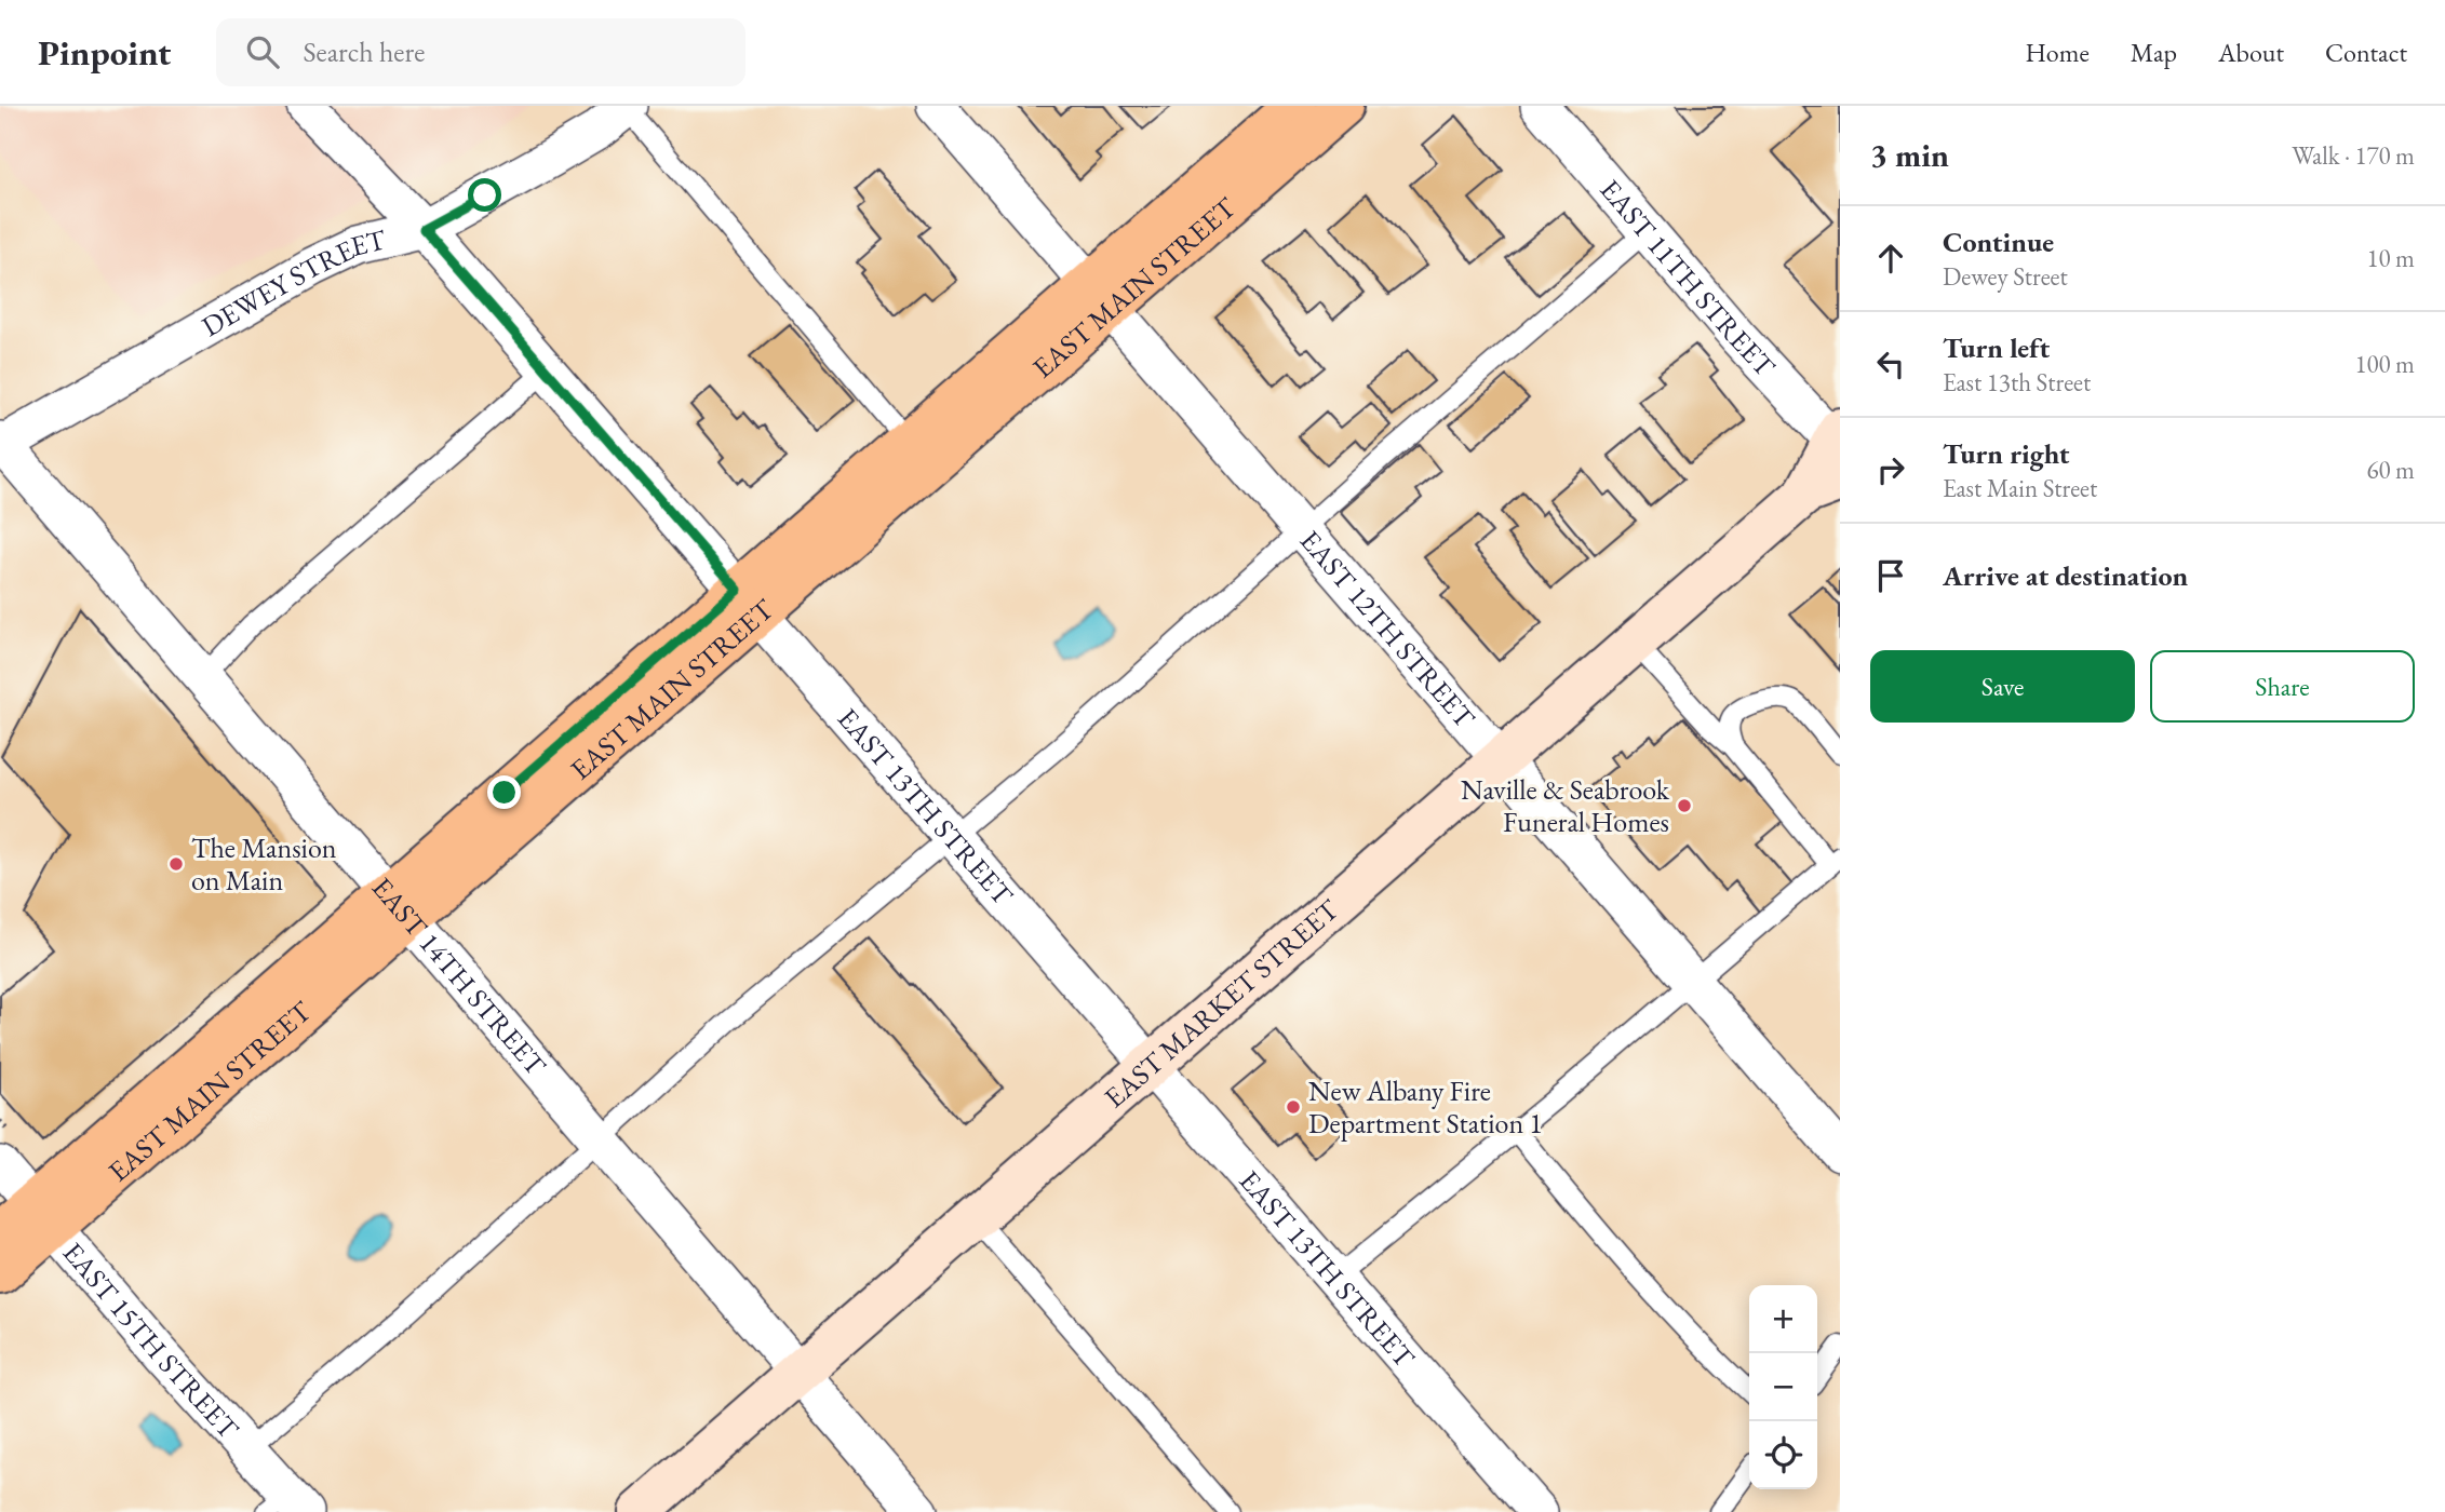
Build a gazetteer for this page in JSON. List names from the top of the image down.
{
  "streets": {
    "main road": ["EAST MAIN STREET"],
    "street": [
      "EAST 11TH STREET",
      "DEWEY STREET",
      "EAST 12TH STREET",
      "EAST 13TH STREET",
      "EAST 14TH STREET",
      "EAST MARKET STREET",
      "EAST 15TH STREET"
    ]
  },
  "crossings": [
    ["EAST 11TH STREET", "EAST MARKET STREET"],
    ["DEWEY STREET", "EAST 13TH STREET"],
    ["DEWEY STREET", "EAST 14TH STREET"],
    ["EAST MAIN STREET", "EAST 12TH STREET"],
    ["EAST MAIN STREET", "EAST 13TH STREET"],
    ["EAST MAIN STREET", "EAST 14TH STREET"],
    ["EAST MAIN STREET", "EAST 15TH STREET"],
    ["EAST 12TH STREET", "EAST MARKET STREET"],
    ["EAST 13TH STREET", "EAST MARKET STREET"],
    ["EAST 14TH STREET", "EAST MARKET STREET"]
  ],
  "places": ["Naville & Seabrook Funeral Homes", "The Mansion on Main", "New Albany Fire Department Station 1"],
  "page": {
    "header": "Pinpoint",
    "search": "Search here",
    "nav": [
      "Home",
      "Map",
      "About",
      "Contact"
    ],
    "heading": ["3 min", "Walk · 170 m"],
    "list": [
      ["Continue", "Dewey Street", "10 m"],
      ["Turn left", "East 13th Street", "100 m"],
      ["Turn right", "East Main Street", "60 m"],
      "Arrive at destination"
    ],
    "buttons": ["Save", "Share"],
    "map_buttons": ["+", "−"]
  }
}
